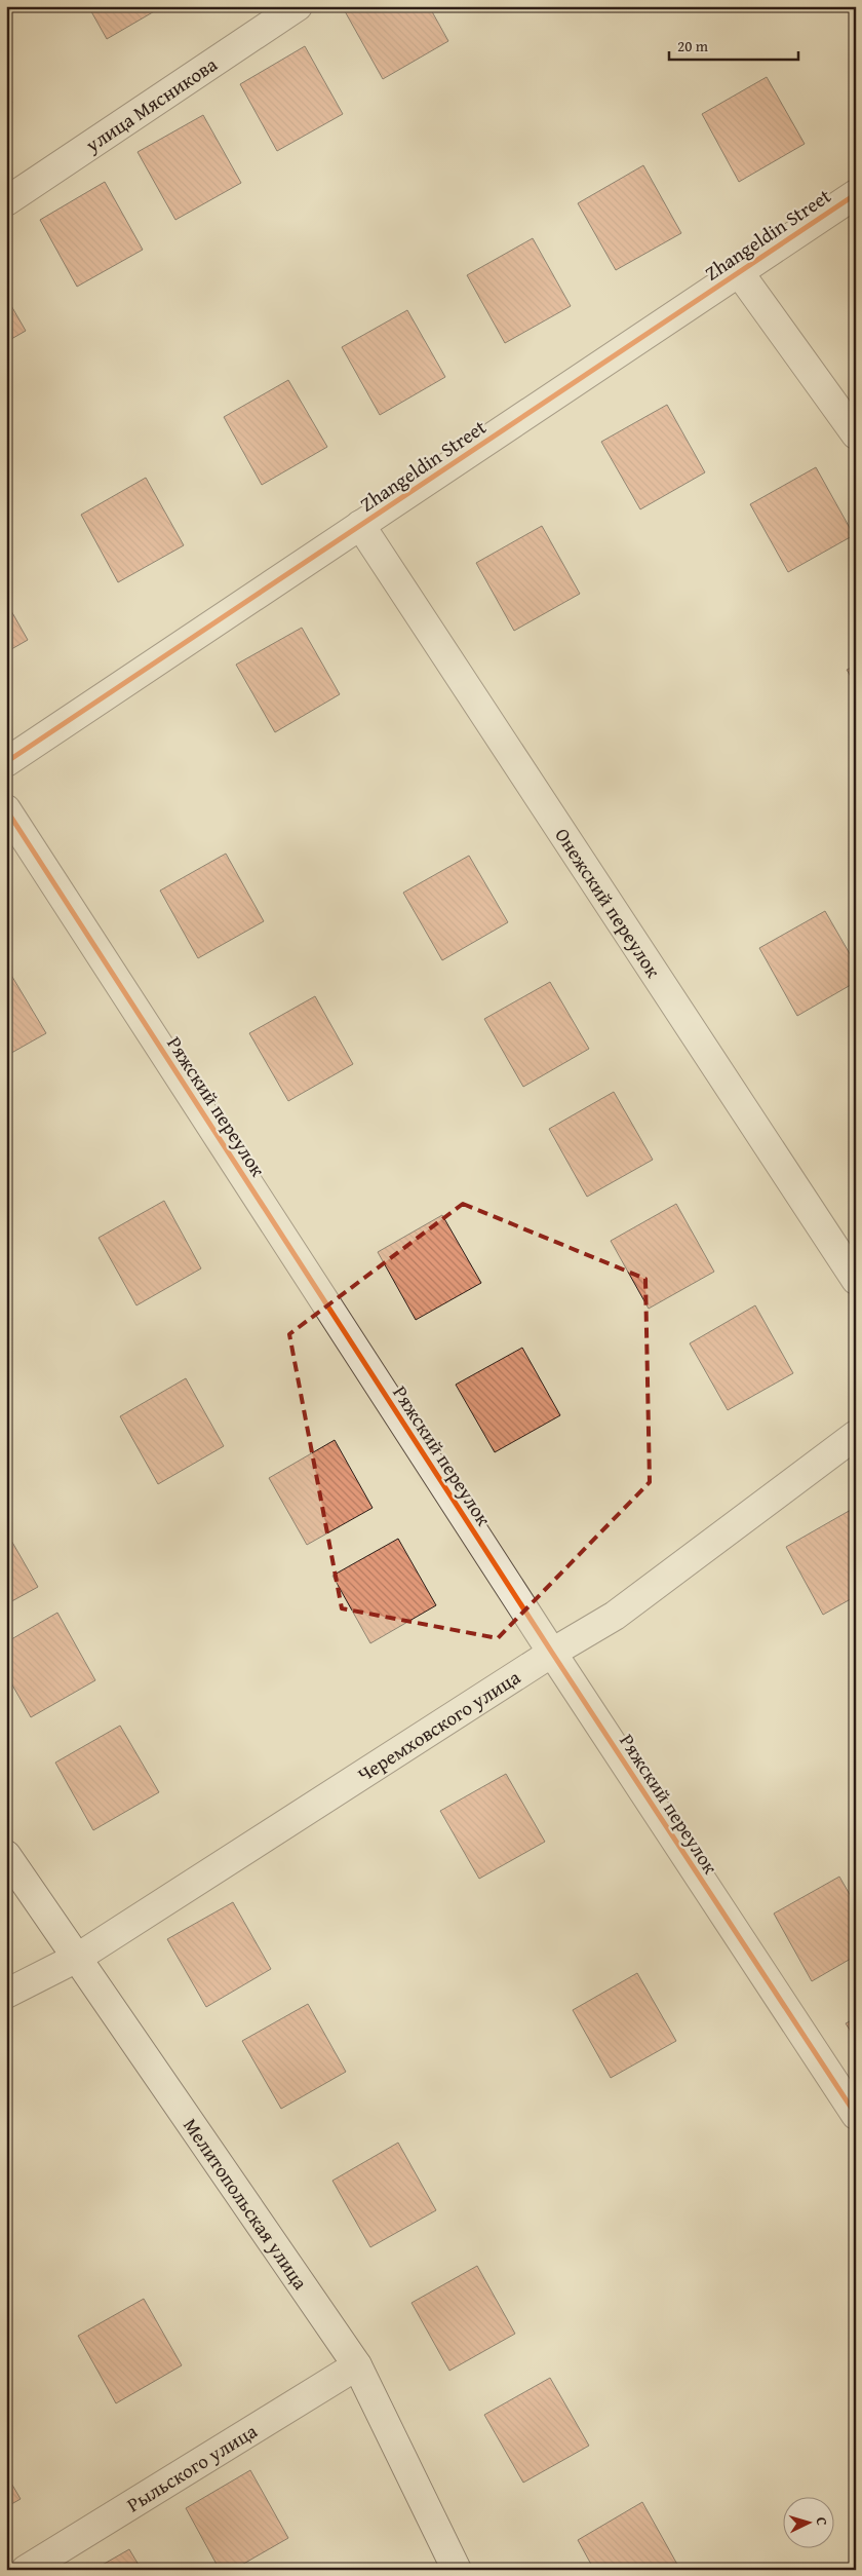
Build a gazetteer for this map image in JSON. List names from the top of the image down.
{
  "streets": {
    "street": [
      "улица Мясникова",
      "Zhangeldin Street",
      "Онежский переулок",
      "Ряжский переулок",
      "Черемховского улица",
      "Мелитопольская улица",
      "Рыльского улица"
    ]
  },
  "crossings": [
    ["Zhangeldin Street", "Онежский переулок"],
    ["Ряжский переулок", "Черемховского улица"],
    ["Черемховского улица", "Мелитопольская улица"],
    ["Мелитопольская улица", "Рыльского улица"]
  ],
  "scale_bar": "20 m",
  "north": "right"
}
